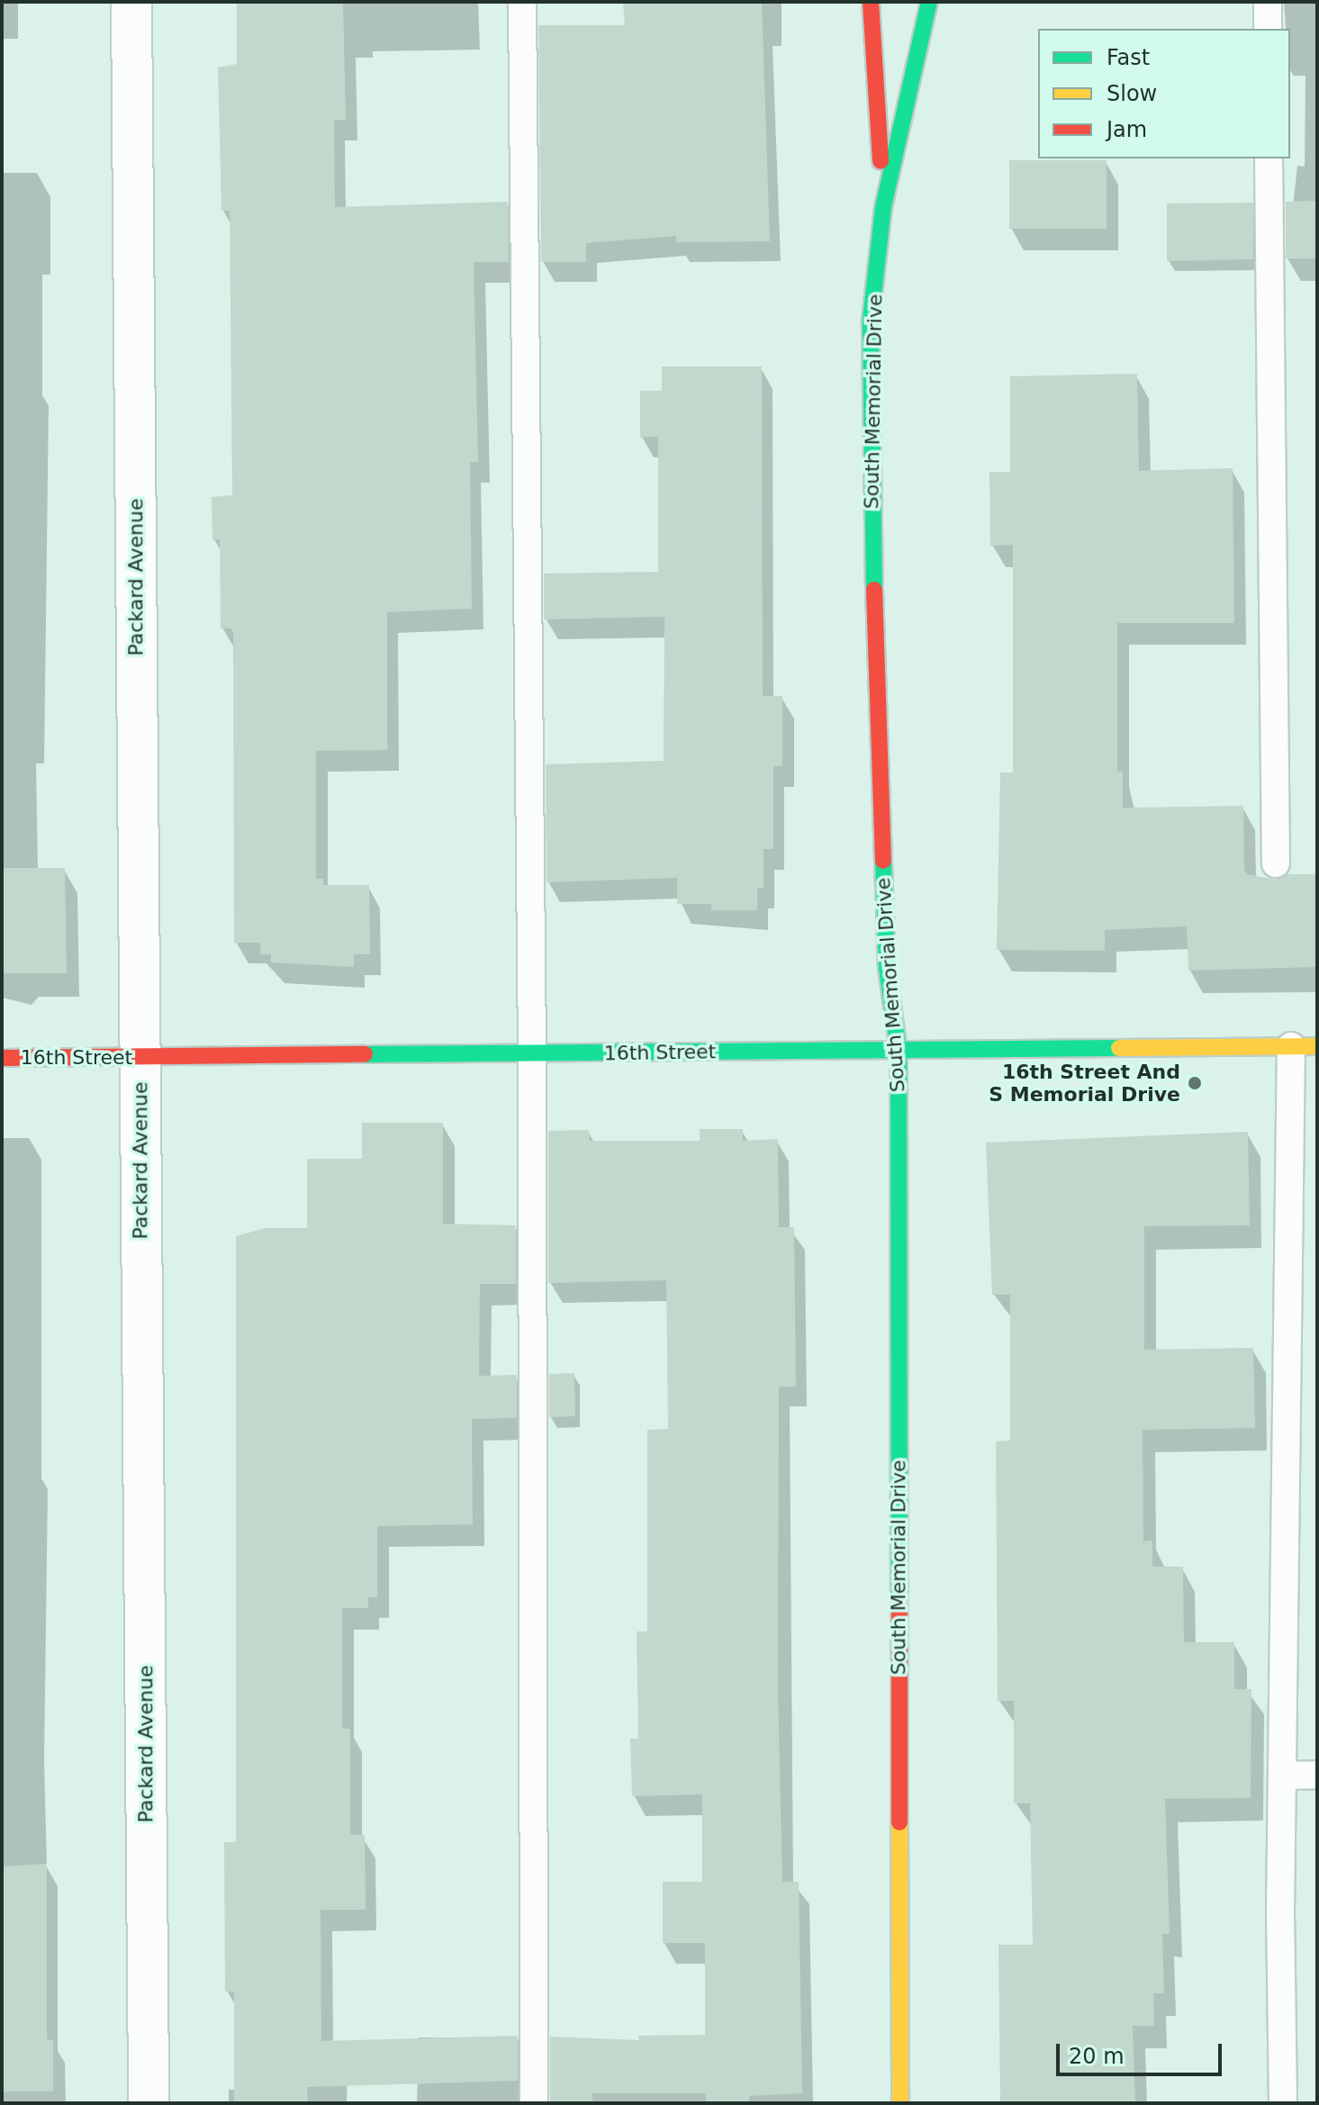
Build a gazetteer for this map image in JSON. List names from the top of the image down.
{
  "streets": {
    "main road": ["South Memorial Drive", "16th Street"],
    "street": ["Packard Avenue"]
  },
  "crossings": [
    ["South Memorial Drive", "16th Street"],
    ["Packard Avenue", "16th Street"]
  ],
  "places": ["16th Street And S Memorial Drive"],
  "legend": ["Fast", "Slow", "Jam"],
  "scale_bar": "20 m"
}
